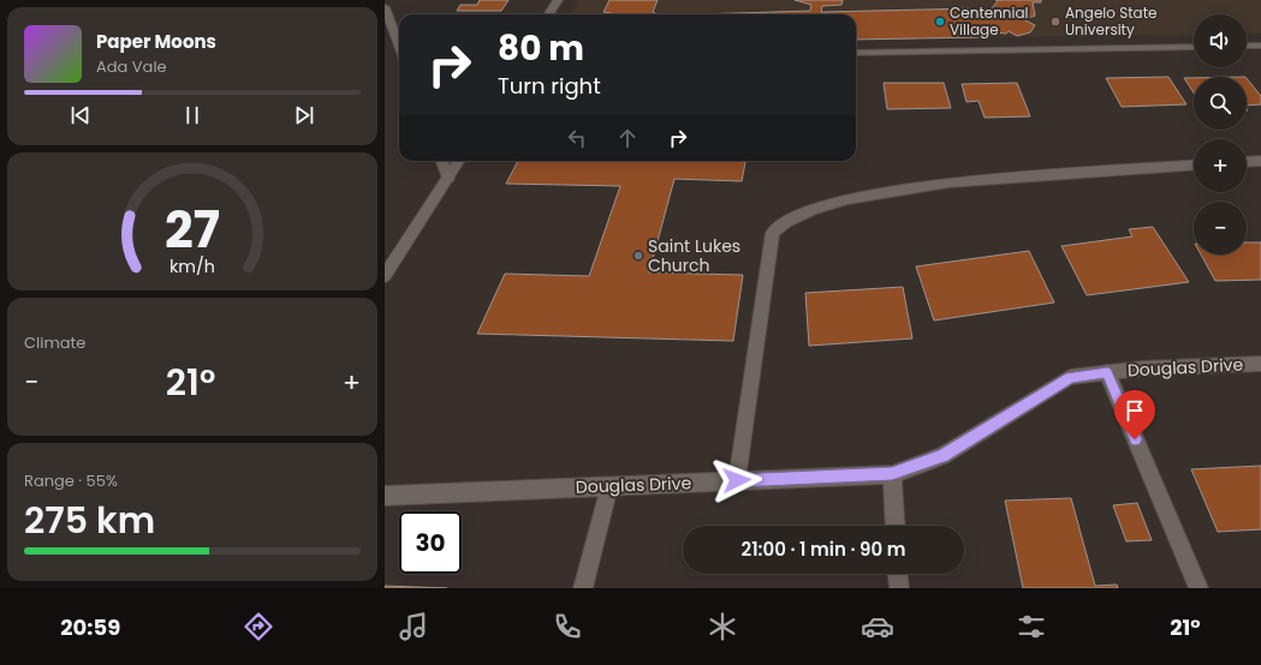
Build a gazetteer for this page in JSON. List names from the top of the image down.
{
  "streets": {
    "street": ["Douglas Drive"]
  },
  "places": ["Centennial Village", "Angelo State University", "Saint Lukes Church"],
  "page": {
    "map_buttons": ["+", "−"],
    "turn": ["80 m", "Turn right"],
    "song": ["Paper Moons", "Ada Vale"],
    "tile": [
      "Climate",
      ["Range · 55%", "275 km"]
    ],
    "heat": ["−", "21°", "+"],
    "limit": "30",
    "trip": "21:00 · 1 min · 90 m",
    "tabs": ["20:59", "21°"],
    "gauge": ["27", "km/h"]
  }
}
